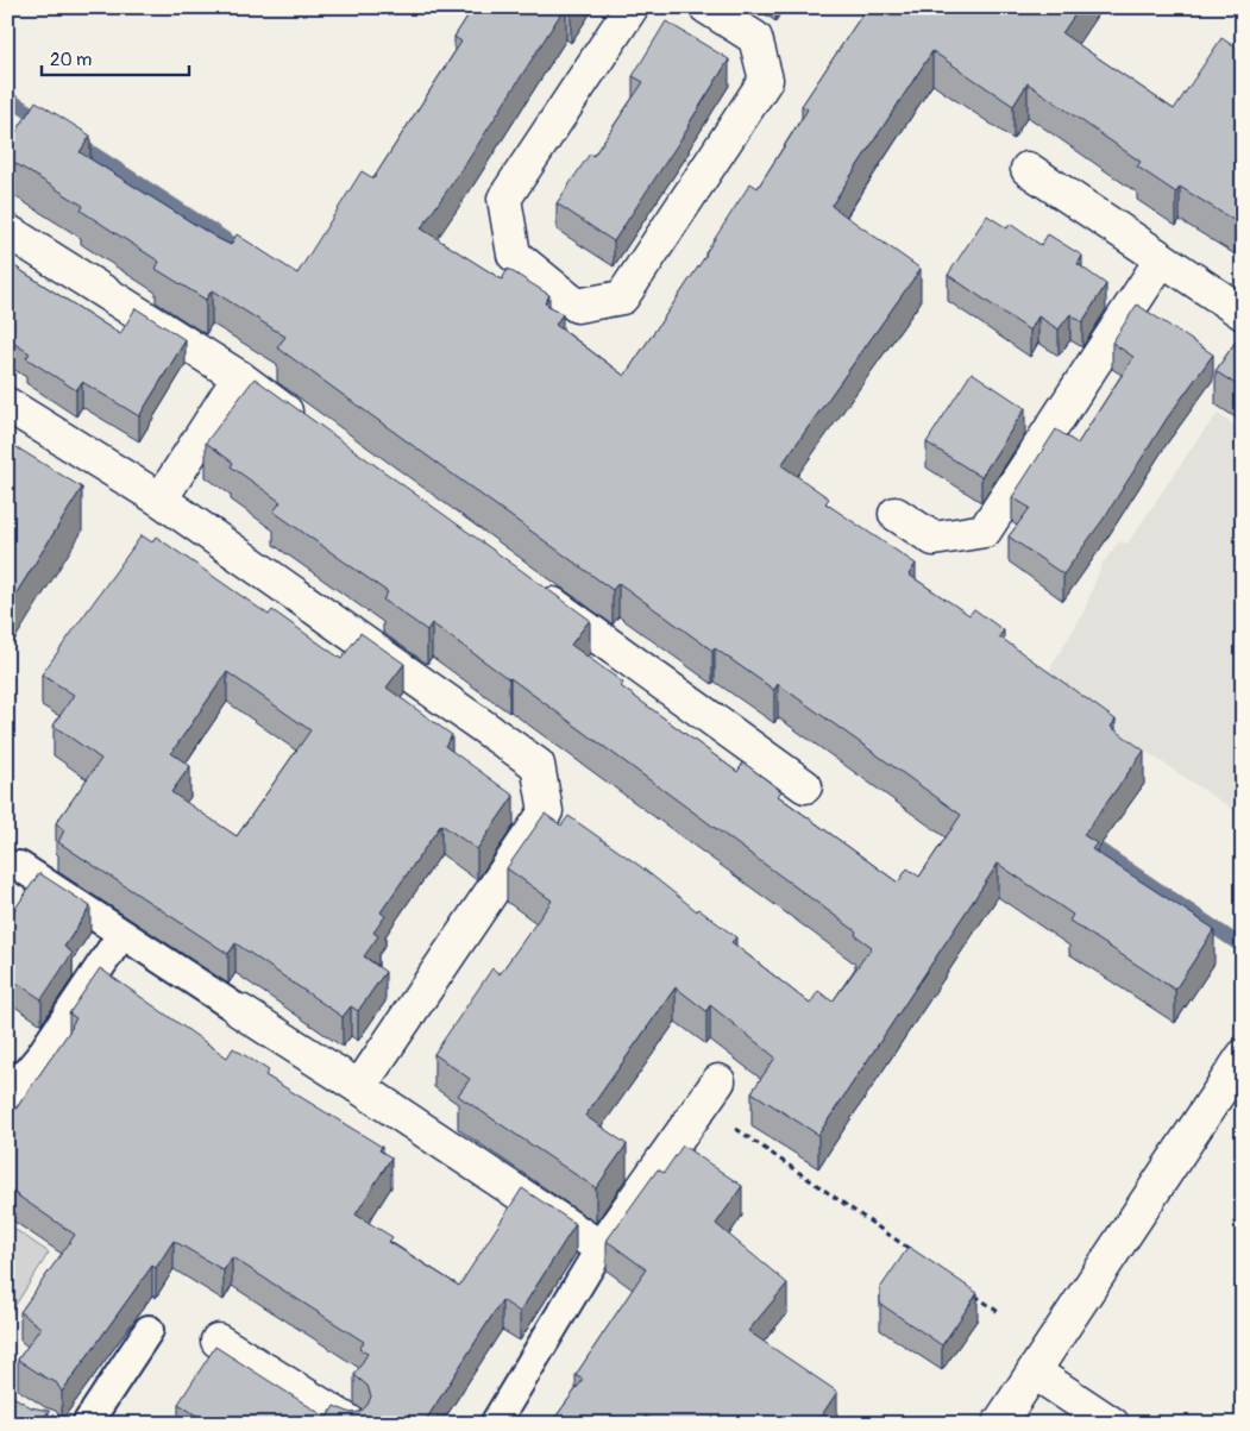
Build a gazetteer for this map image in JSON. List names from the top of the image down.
{
  "scale_bar": "20 m"
}
